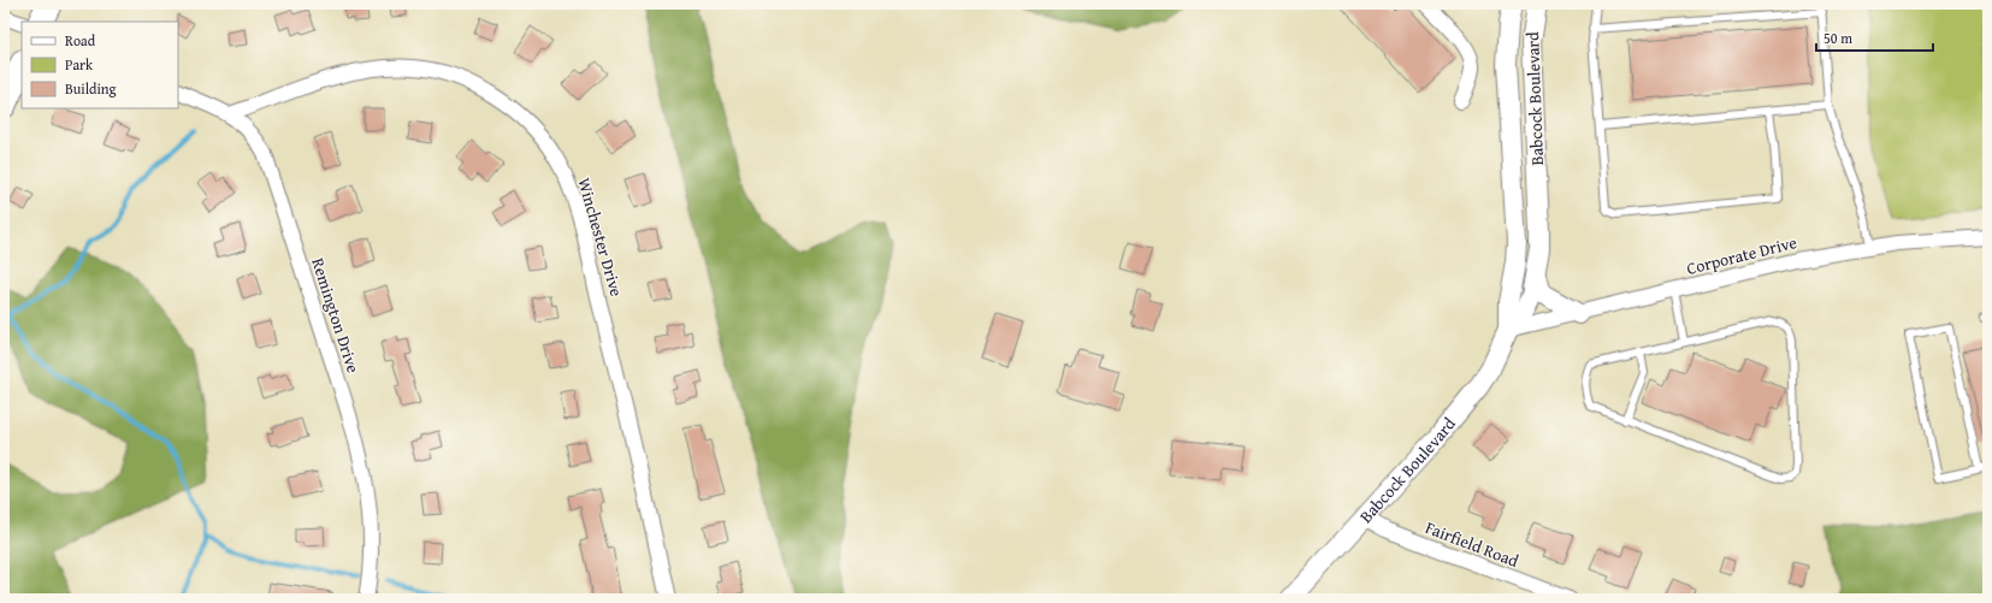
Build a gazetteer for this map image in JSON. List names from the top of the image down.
{
  "streets": {
    "street": [
      "Babcock Boulevard",
      "Winchester Drive",
      "Corporate Drive",
      "Remington Drive",
      "Fairfield Road"
    ]
  },
  "crossings": [
    ["Babcock Boulevard", "Corporate Drive"],
    ["Babcock Boulevard", "Fairfield Road"],
    ["Winchester Drive", "Remington Drive"]
  ],
  "legend": ["Road", "Park", "Building"],
  "scale_bar": "50 m"
}
